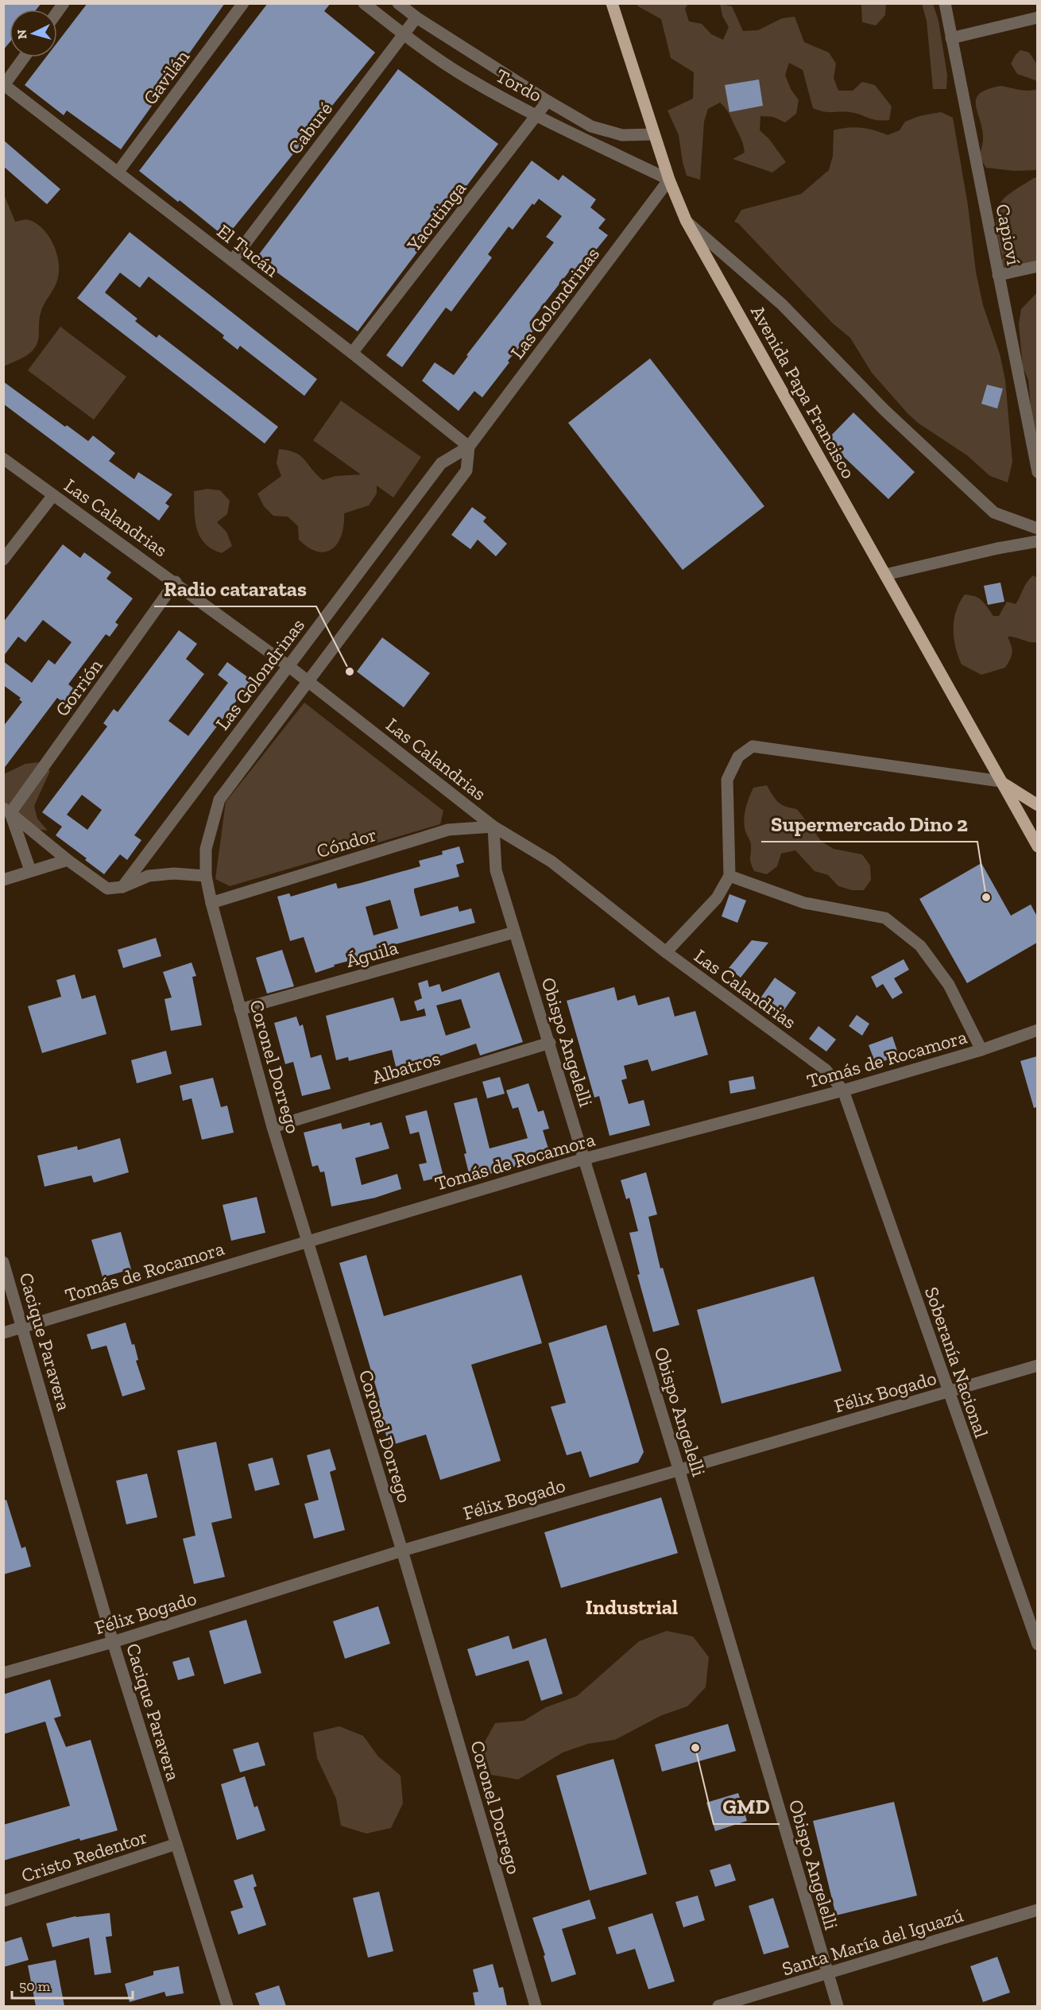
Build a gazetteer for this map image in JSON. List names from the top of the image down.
{
  "streets": {
    "main road": ["Avenida Papa Francisco"],
    "street": [
      "Gavilán",
      "Tordo",
      "Caburé",
      "Yacutinga",
      "Capioví",
      "El Tucán",
      "Las Golondrinas",
      "Las Calandrias",
      "Gorrión",
      "Cóndor",
      "Águila",
      "Obispo Angelelli",
      "Tomás de Rocamora",
      "Coronel Dorrego",
      "Albatros",
      "Cacique Paravera",
      "Soberanía Nacional",
      "Félix Bogado",
      "Cristo Redentor",
      "Santa María del Iguazú"
    ]
  },
  "crossings": [
    ["Gavilán", "El Tucán"],
    ["Tordo", "Caburé"],
    ["Tordo", "Yacutinga"],
    ["Tordo", "Las Golondrinas"],
    ["Tordo", "Avenida Papa Francisco"],
    ["Caburé", "El Tucán"],
    ["Yacutinga", "El Tucán"],
    ["El Tucán", "Las Golondrinas"],
    ["Las Golondrinas", "Avenida Papa Francisco"],
    ["Las Golondrinas", "Las Calandrias"],
    ["Las Calandrias", "Gorrión"],
    ["Las Calandrias", "Cóndor"],
    ["Las Calandrias", "Obispo Angelelli"],
    ["Las Calandrias", "Tomás de Rocamora"],
    ["Las Calandrias", "Soberanía Nacional"],
    ["Cóndor", "Obispo Angelelli"],
    ["Cóndor", "Coronel Dorrego"],
    ["Águila", "Obispo Angelelli"],
    ["Águila", "Coronel Dorrego"],
    ["Obispo Angelelli", "Tomás de Rocamora"],
    ["Obispo Angelelli", "Albatros"],
    ["Obispo Angelelli", "Félix Bogado"],
    ["Obispo Angelelli", "Santa María del Iguazú"],
    ["Tomás de Rocamora", "Coronel Dorrego"],
    ["Tomás de Rocamora", "Cacique Paravera"],
    ["Tomás de Rocamora", "Soberanía Nacional"],
    ["Coronel Dorrego", "Albatros"],
    ["Coronel Dorrego", "Félix Bogado"],
    ["Cacique Paravera", "Félix Bogado"],
    ["Cacique Paravera", "Cristo Redentor"],
    ["Soberanía Nacional", "Félix Bogado"]
  ],
  "districts": ["Industrial"],
  "places": ["Radio cataratas", "Supermercado Dino 2", "GMD"],
  "scale_bar": "50 m",
  "north": "left"
}
